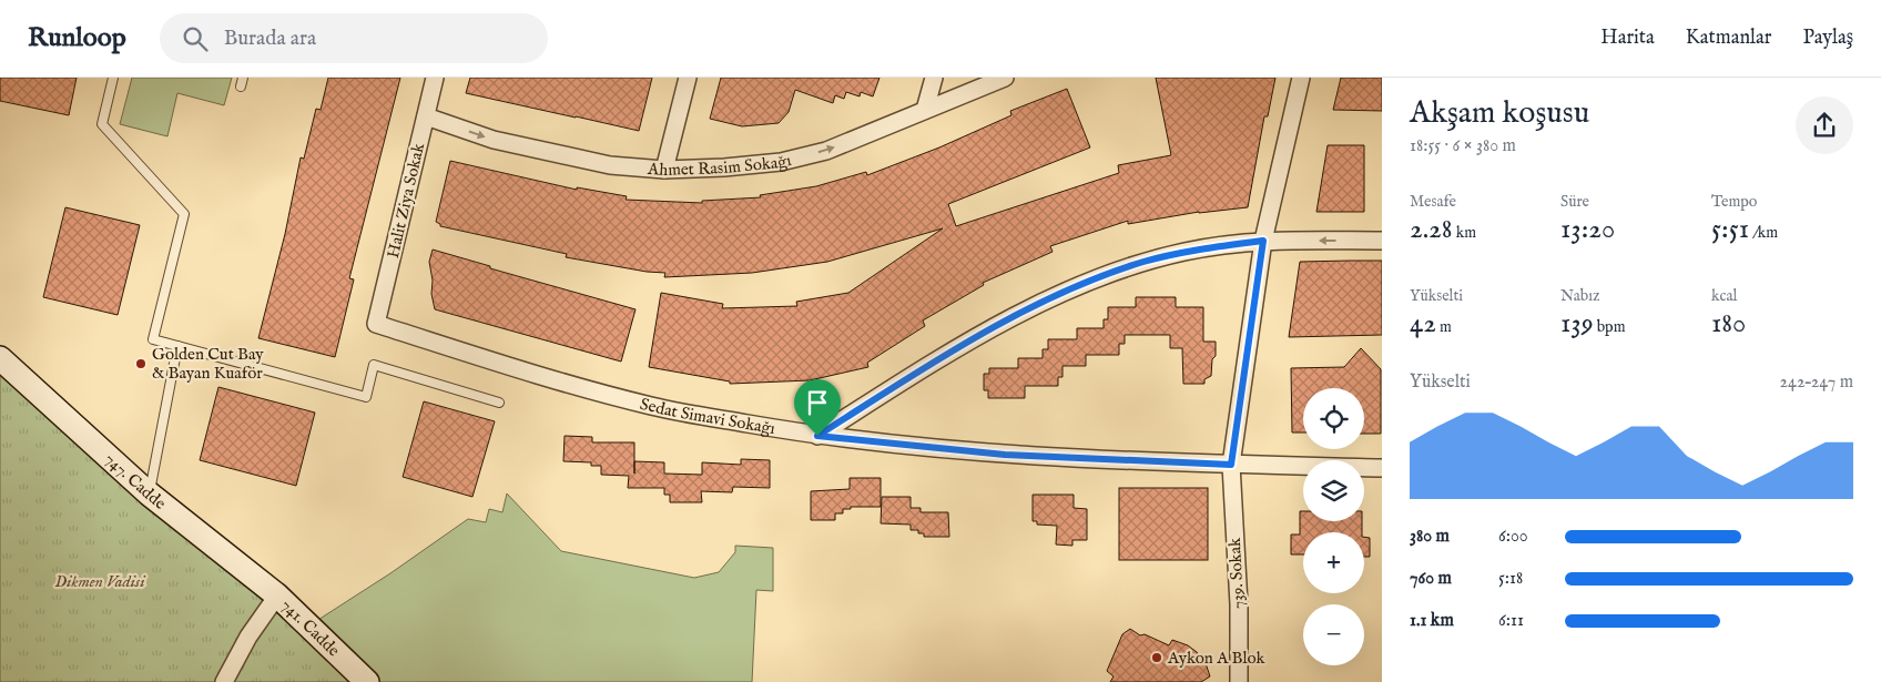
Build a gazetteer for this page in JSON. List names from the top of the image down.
{
  "streets": {
    "street": [
      "Ahmet Rasim Sokağı",
      "Halit Ziya Sokak",
      "Sedat Simavi Sokağı",
      "747. Cadde",
      "739. Sokak",
      "741. Cadde"
    ]
  },
  "crossings": [
    ["Ahmet Rasim Sokağı", "Halit Ziya Sokak"],
    ["Halit Ziya Sokak", "Sedat Simavi Sokağı"],
    ["Sedat Simavi Sokağı", "739. Sokak"],
    ["747. Cadde", "741. Cadde"]
  ],
  "one_way": ["Ahmet Rasim Sokağı"],
  "parks": ["Dikmen Vadisi"],
  "places": ["Golden Cut Bay & Bayan Kuaför", "Aykon A Blok"],
  "page": {
    "header": "Runloop",
    "search": "Burada ara",
    "nav": ["Harita", "Katmanlar", "Paylaş"],
    "heading": ["Akşam koşusu", "18:55 · 6 × 380 m"],
    "stats": [
      ["Mesafe", "2.28 km"],
      ["Süre", "13:20"],
      ["Tempo", "5:51 /km"],
      ["Yükselti", "42 m"],
      ["Nabız", "139 bpm"],
      ["kcal", "180"]
    ],
    "chart": ["Yükselti", "242–247 m"],
    "map_buttons": ["+", "−"],
    "list": [
      {
        "name": "380 m",
        "note": "6:00"
      },
      {
        "name": "760 m",
        "note": "5:18"
      },
      {
        "name": "1.1 km",
        "note": "6:11"
      }
    ]
  }
}
